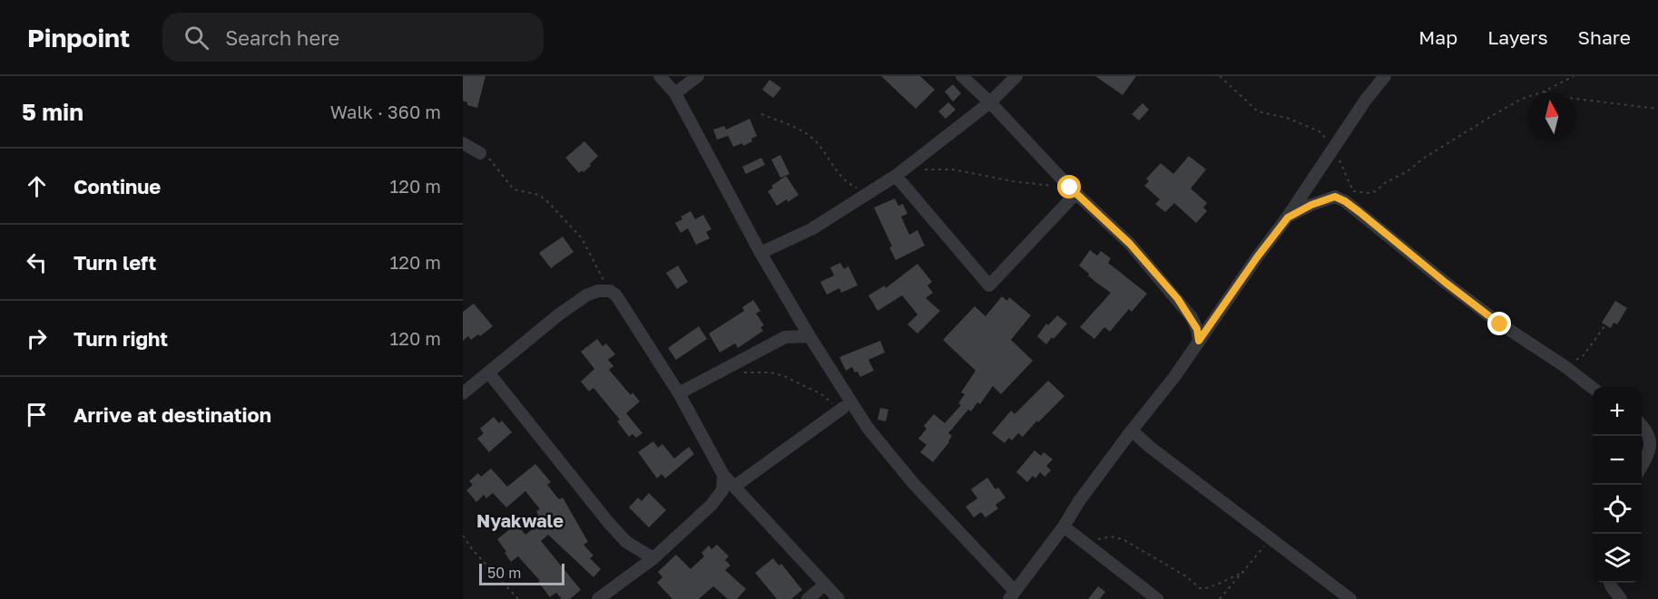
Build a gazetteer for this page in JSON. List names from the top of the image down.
{
  "districts": ["Nyakwale"],
  "scale_bar": "50 m",
  "north": "top",
  "page": {
    "header": "Pinpoint",
    "search": "Search here",
    "nav": ["Map", "Layers", "Share"],
    "heading": ["5 min", "Walk · 360 m"],
    "list": [
      ["Continue", "120 m"],
      ["Turn left", "120 m"],
      ["Turn right", "120 m"],
      "Arrive at destination"
    ],
    "map_buttons": ["+", "−"],
    "scale": "50 m"
  }
}
